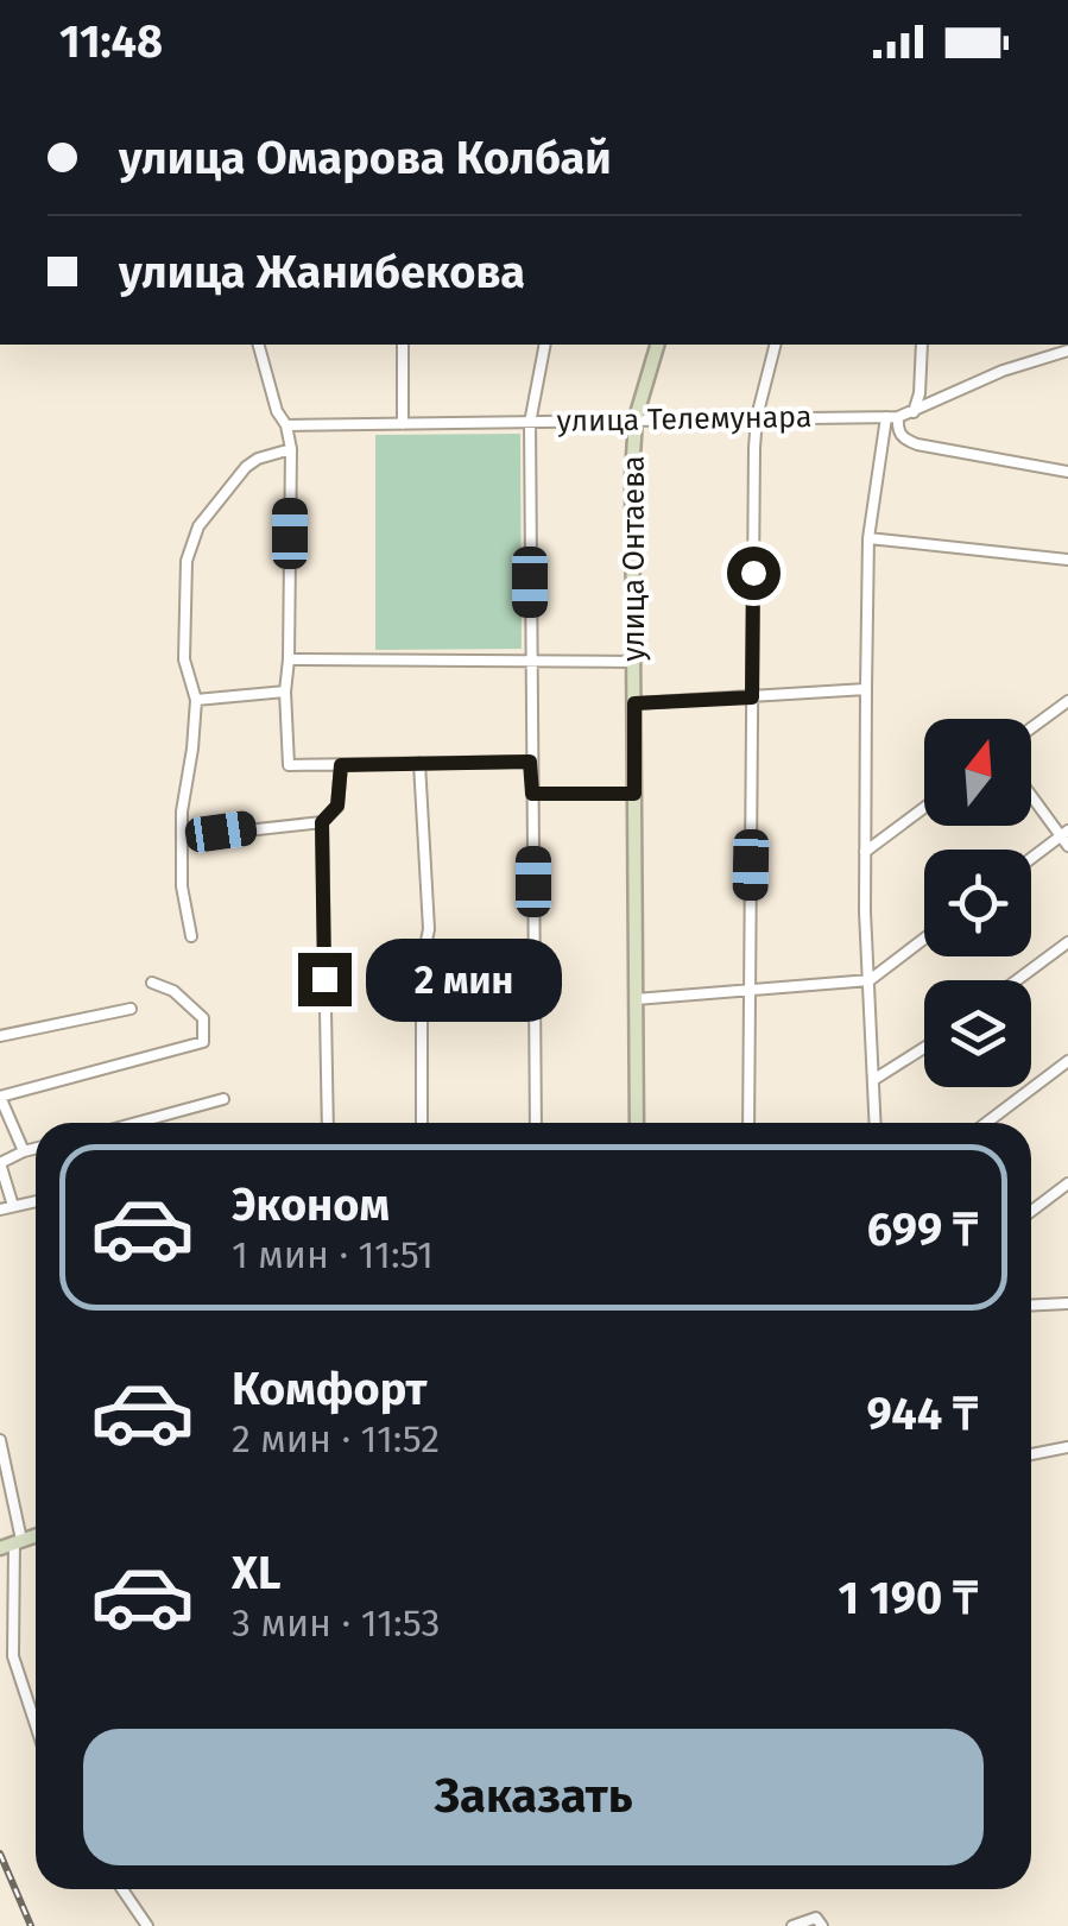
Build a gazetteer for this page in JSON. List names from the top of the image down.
{
  "streets": {
    "main road": ["улица Онтаева"],
    "street": ["улица Телемунара"]
  },
  "crossings": [
    ["улица Телемунара", "улица Онтаева"]
  ],
  "north": "top",
  "page": {
    "status": "11:48",
    "banner": ["улица Омарова Колбай", "улица Жанибекова"],
    "bubble": "2 мин",
    "list": [
      {
        "name": "Эконом",
        "note": "1 мин · 11:51",
        "value": "699 ₸"
      },
      {
        "name": "Комфорт",
        "note": "2 мин · 11:52",
        "value": "944 ₸"
      },
      {
        "name": "XL",
        "note": "3 мин · 11:53",
        "value": "1 190 ₸"
      }
    ],
    "buttons": "Заказать"
  }
}
